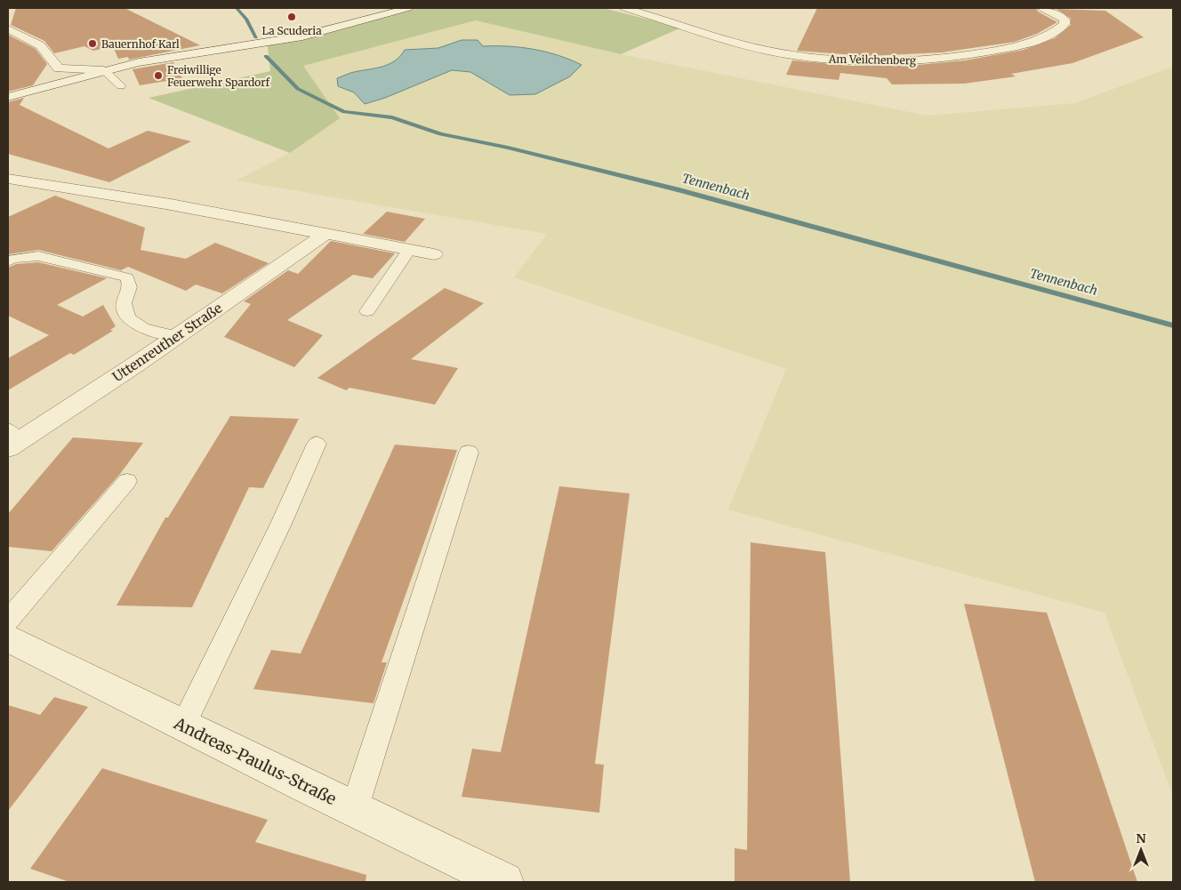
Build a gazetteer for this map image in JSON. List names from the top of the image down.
{
  "streets": {
    "street": ["Am Veilchenberg", "Uttenreuther Straße", "Andreas-Paulus-Straße"]
  },
  "water": ["Tennenbach"],
  "places": ["La Scuderia", "Bauernhof Karl", "Freiwillige Feuerwehr Spardorf"],
  "north": "top"
}
